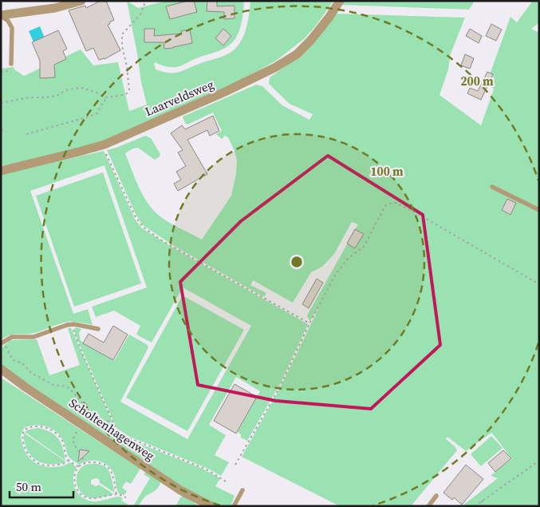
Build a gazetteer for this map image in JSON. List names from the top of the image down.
{
  "streets": {
    "street": ["Laarveldsweg", "Scholtenhagenweg"]
  },
  "scale_bar": "50 m",
  "rings": ["200 m", "100 m"]
}
